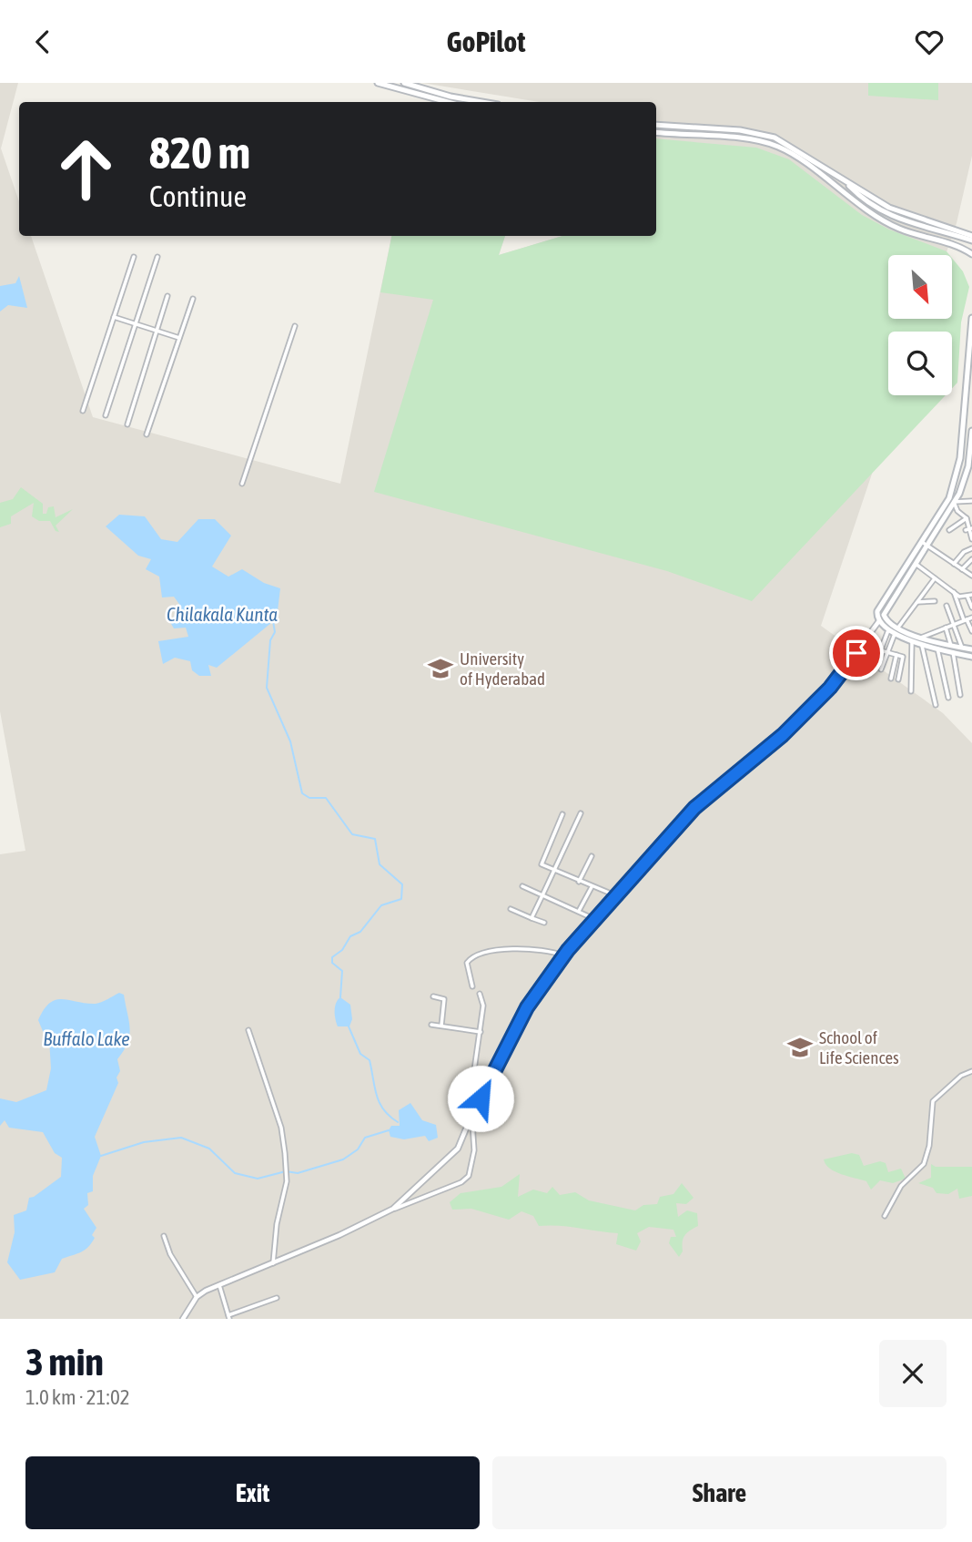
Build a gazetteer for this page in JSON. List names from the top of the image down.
{
  "water": ["Chilakala Kunta", "Buffalo Lake"],
  "places": {
    "school or university": ["University of Hyderabad", "School of Life Sciences"]
  },
  "north": "bottom right",
  "page": {
    "header": "GoPilot",
    "turn": ["820 m", "Continue"],
    "heading": ["3 min", "1.0 km · 21:02"],
    "buttons": ["Exit", "Share"]
  }
}
